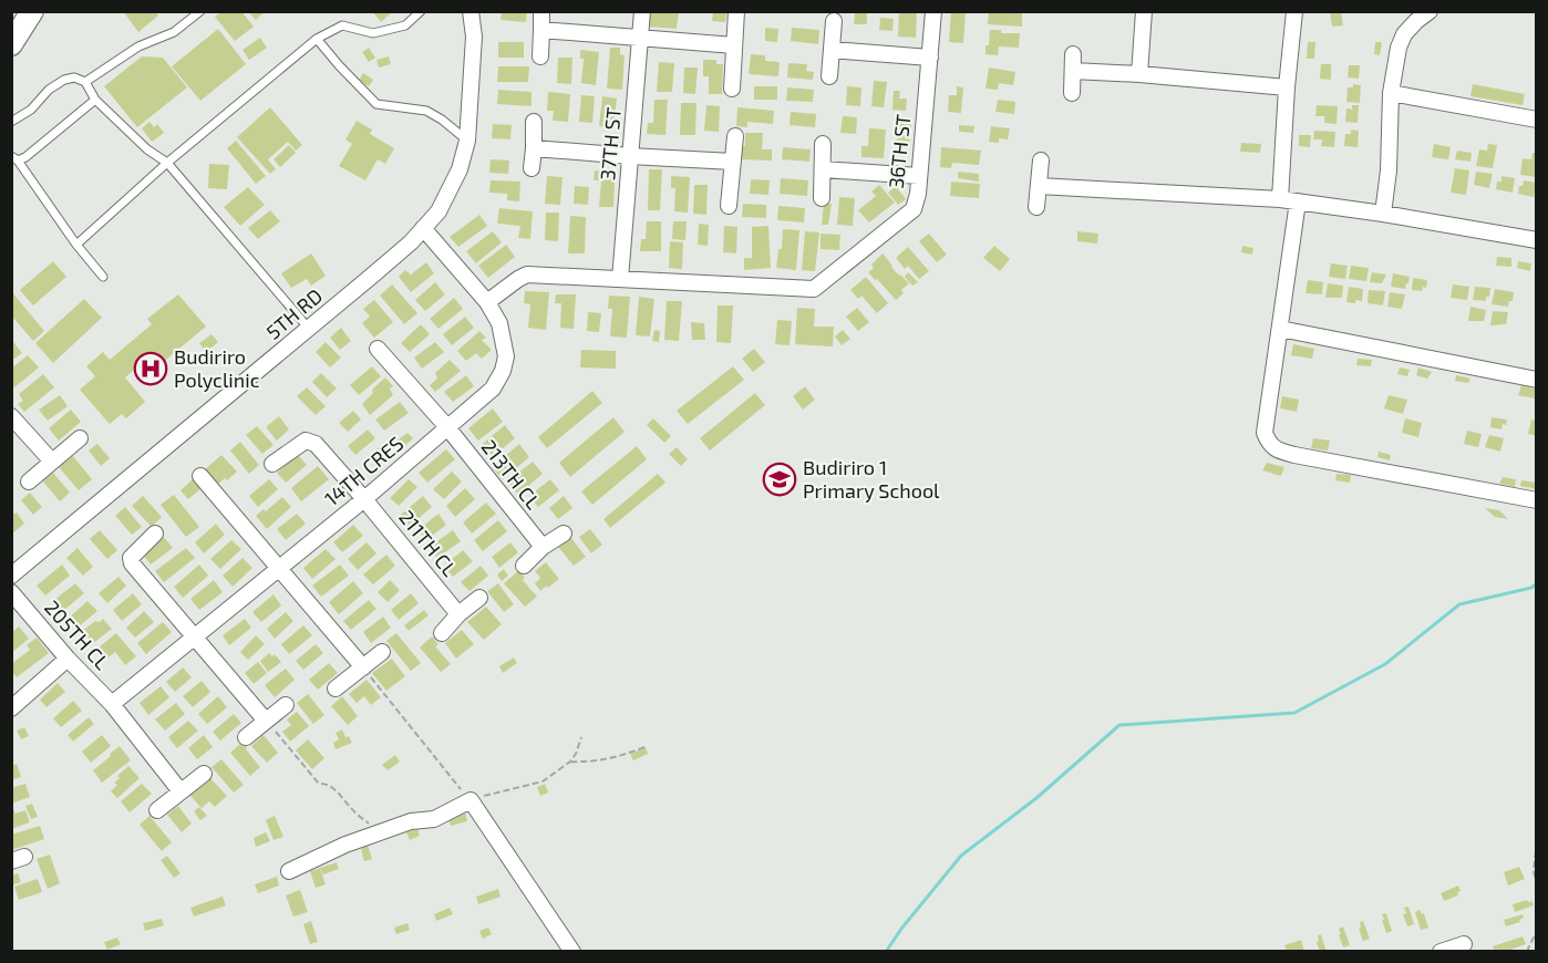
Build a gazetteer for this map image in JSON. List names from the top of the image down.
{
  "streets": {
    "street": [
      "37TH ST",
      "36TH ST",
      "5TH RD",
      "14TH CRES",
      "213TH CL",
      "211TH CL",
      "205TH CL"
    ]
  },
  "crossings": [
    ["37TH ST", "36TH ST"],
    ["5TH RD", "14TH CRES"],
    ["14TH CRES", "213TH CL"],
    ["14TH CRES", "211TH CL"],
    ["14TH CRES", "205TH CL"]
  ],
  "places": {
    "hospital": ["Budiriro Polyclinic"],
    "school or university": ["Budiriro 1 Primary School"]
  }
}
